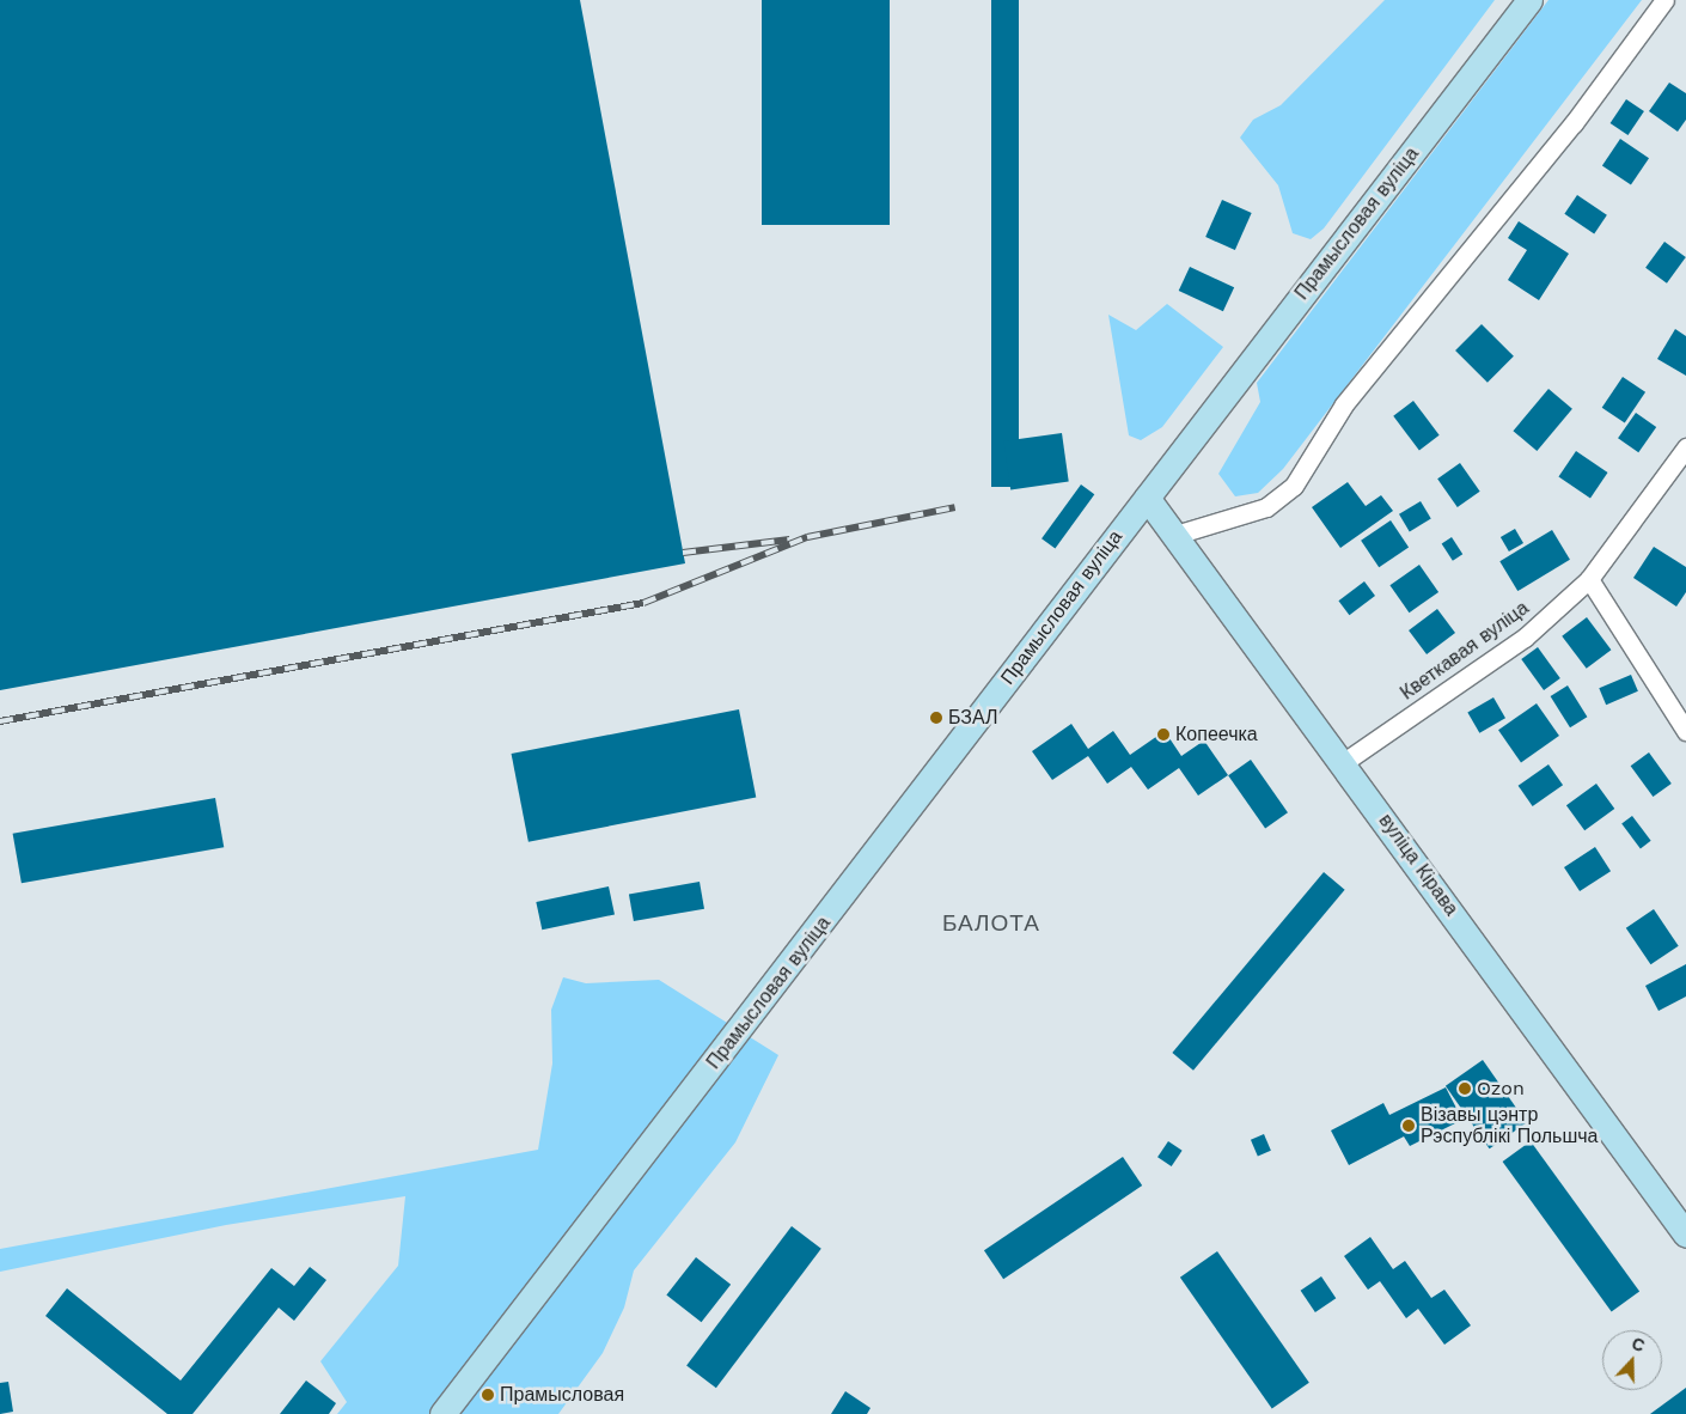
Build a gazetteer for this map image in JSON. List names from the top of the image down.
{
  "streets": {
    "main road": ["Прамысловая вуліца", "вуліца Кірава"],
    "street": ["Кветкавая вуліца"]
  },
  "crossings": [
    ["Прамысловая вуліца", "вуліца Кірава"],
    ["Кветкавая вуліца", "вуліца Кірава"]
  ],
  "districts": ["БАЛОТА"],
  "places": [
    "БЗАЛ",
    "Копеечка",
    "Ozon",
    "Візавы цэнтр Рэспублікі Польшча",
    "Прамысловая"
  ],
  "north": "top"
}
